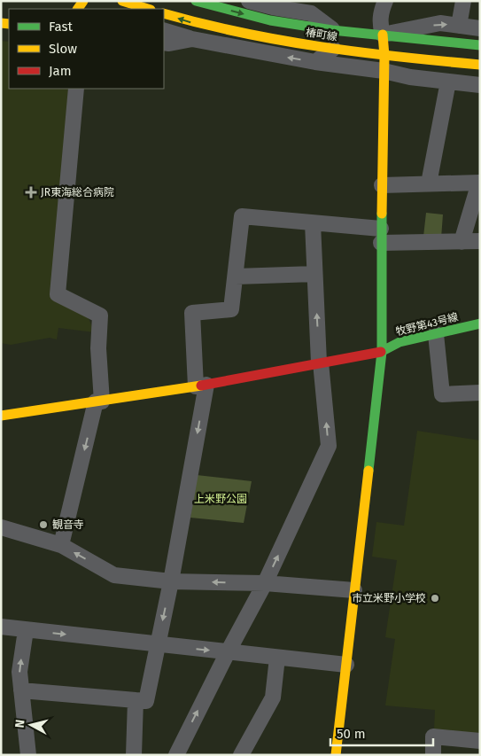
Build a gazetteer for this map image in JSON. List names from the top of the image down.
{
  "streets": {
    "street": ["椿町線", "牧野第43号線"]
  },
  "parks": ["上米野公園"],
  "places": {
    "health": ["JR東海総合病院"],
    "other": ["観音寺", "市立米野小学校"]
  },
  "legend": ["Fast", "Slow", "Jam"],
  "scale_bar": "50 m",
  "north": "left"
}
